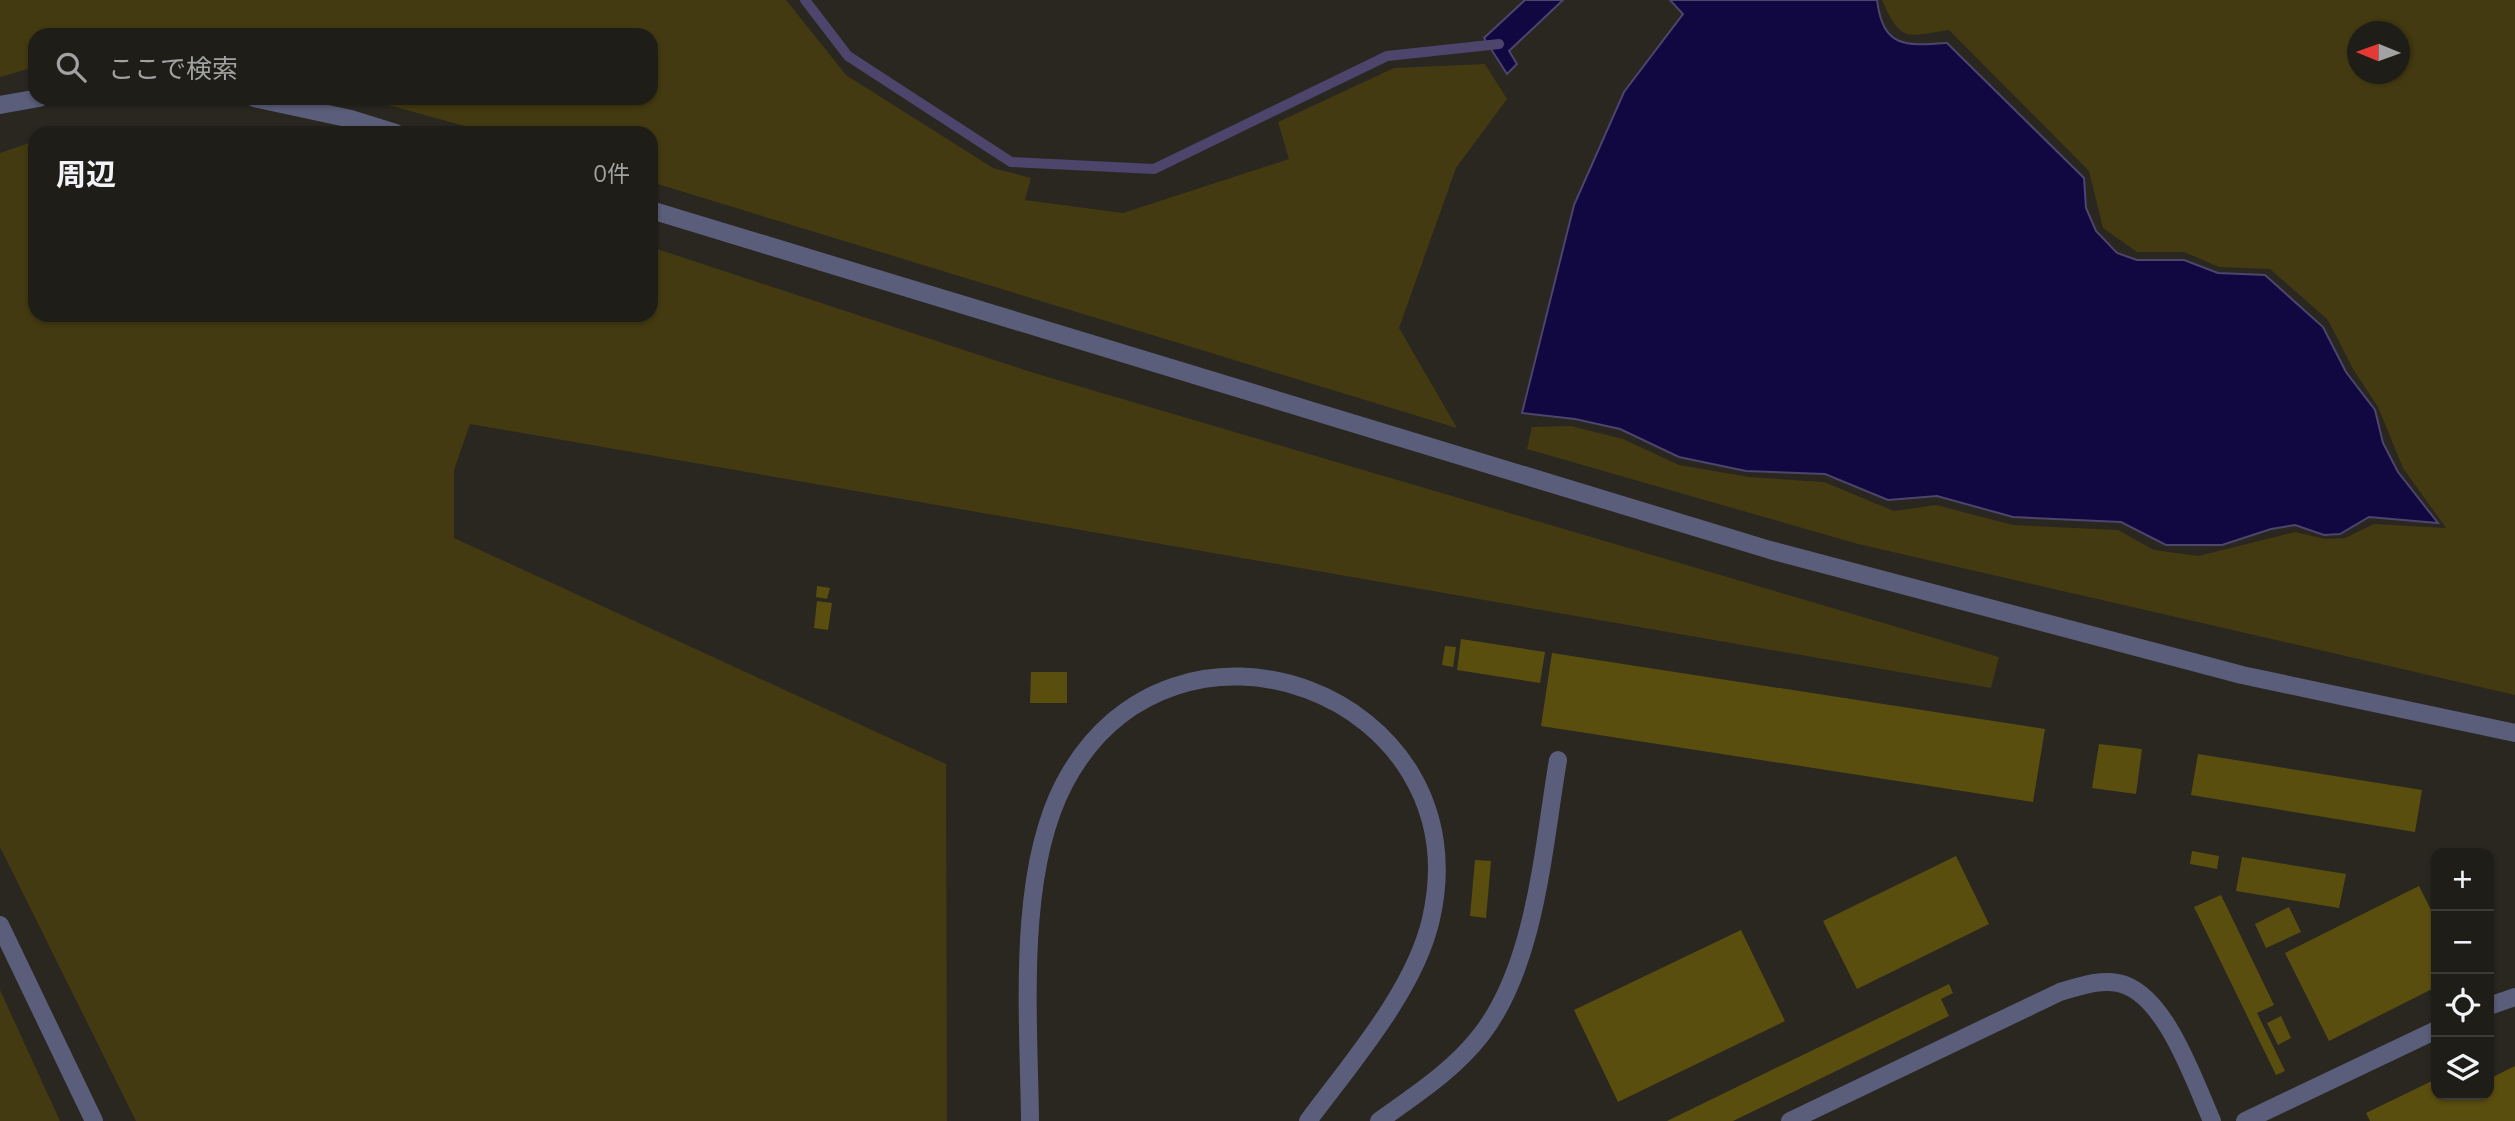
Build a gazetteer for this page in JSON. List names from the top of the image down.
{
  "north": "left",
  "page": {
    "search": "ここで検索",
    "heading": ["周辺", "0件"],
    "map_buttons": ["+", "−"]
  }
}
